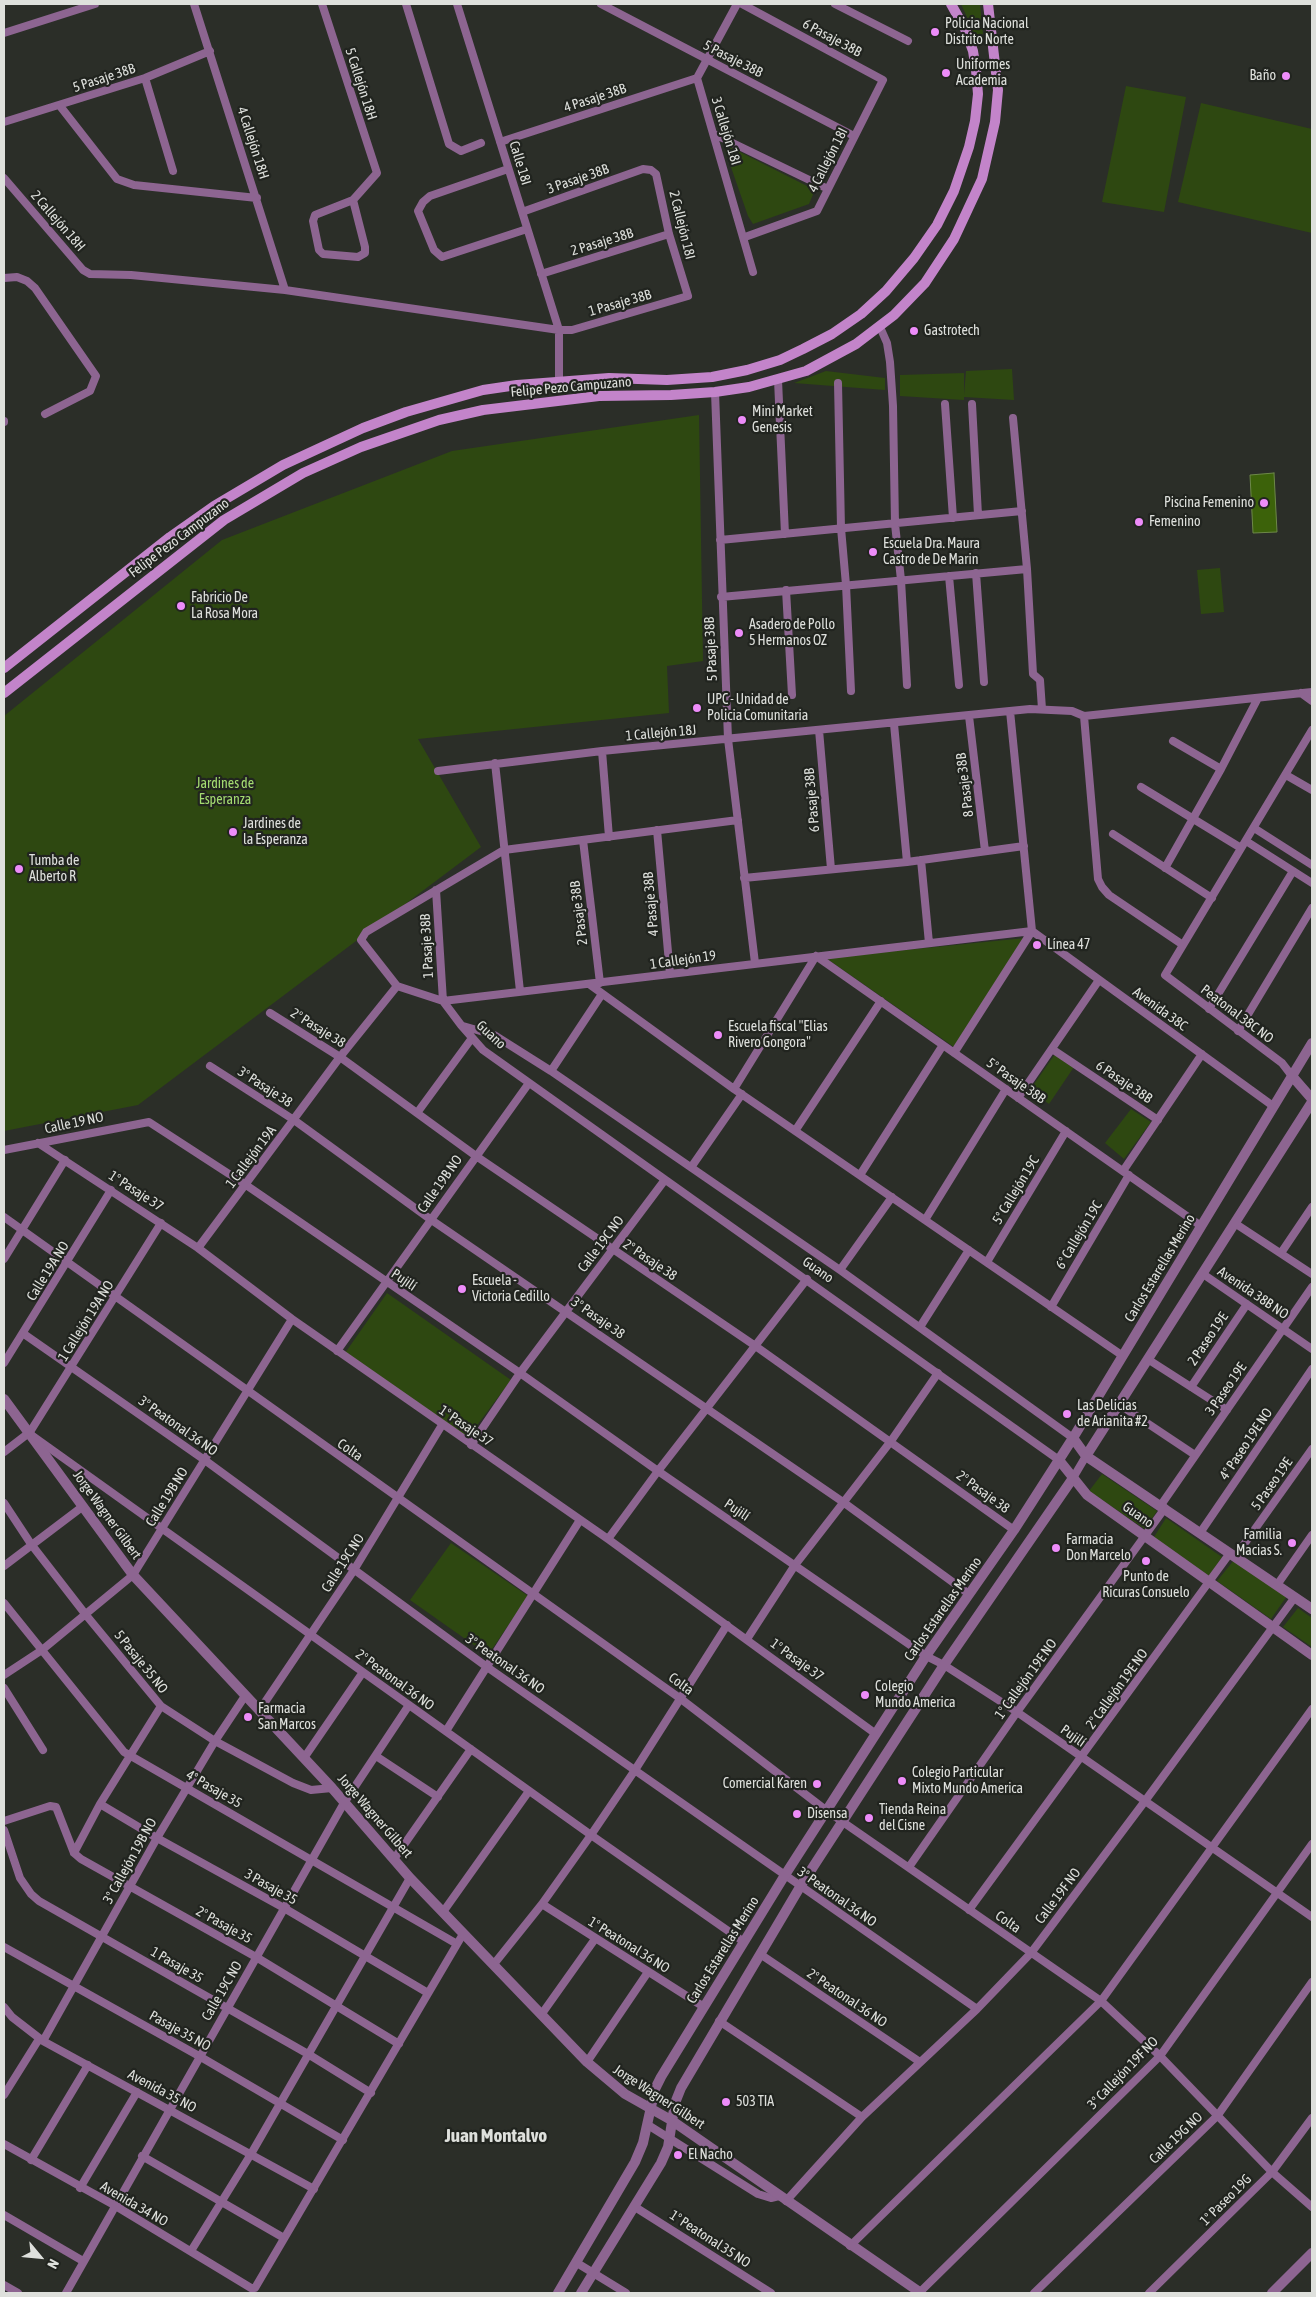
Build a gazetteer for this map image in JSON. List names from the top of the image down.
{
  "streets": {
    "main road": ["Felipe Pezo Campuzano"],
    "street": [
      "6 Pasaje 38B",
      "5 Pasaje 38B",
      "5 Callejón 18H",
      "4 Pasaje 38B",
      "3 Callejón 18I",
      "4 Callejón 18H",
      "4 Callejón 18I",
      "Calle 18I",
      "3 Pasaje 38B",
      "2 Callejón 18H",
      "2 Callejón 18I",
      "2 Pasaje 38B",
      "1 Pasaje 38B",
      "1 Callejón 18J",
      "8 Pasaje 38B",
      "1 Callejón 19",
      "Avenida 38C",
      "Peatonal 38C NO",
      "2° Pasaje 38",
      "Guano",
      "5° Pasaje 38B",
      "3° Pasaje 38",
      "Calle 19 NO",
      "1 Callejón 19A",
      "Calle 19B NO",
      "5° Callejón 19C",
      "1° Pasaje 37",
      "6° Callejón 19C",
      "Calle 19C NO",
      "Carlos Estarellas Merino",
      "Calle 19A NO",
      "Pujilí",
      "Avenida 38B NO",
      "1 Callejón 19A NO",
      "2 Paseo 19E",
      "3 Paseo 19E",
      "3° Peatonal 36 NO",
      "4° Paseo 19E NO",
      "Colta",
      "5 Paseo 19E",
      "Jorge Wagner Gilbert",
      "5 Pasaje 35 NO",
      "1° Callejón 19E NO",
      "2° Peatonal 36 NO",
      "2° Callejón 19E NO",
      "4° Pasaje 35",
      "3º Callejón 19B NO",
      "3 Pasaje 35",
      "Calle 19F NO",
      "2° Pasaje 35",
      "1° Peatonal 36 NO",
      "1 Pasaje 35",
      "Pasaje 35 NO",
      "3° Callejón 19F NO",
      "Avenida 35 NO",
      "Calle 19G NO",
      "1° Paseo 19G",
      "Avenida 34 NO",
      "1° Peatonal 35 NO"
    ]
  },
  "crossings": [
    ["6 Pasaje 38B", "4 Callejón 18I"],
    ["6 Pasaje 38B", "1 Callejón 18J"],
    ["6 Pasaje 38B", "6° Callejón 19C"],
    ["5 Pasaje 38B", "4 Callejón 18H"],
    ["5 Pasaje 38B", "4 Callejón 18I"],
    ["5 Pasaje 38B", "Felipe Pezo Campuzano"],
    ["5 Pasaje 38B", "1 Callejón 18J"],
    ["5 Pasaje 38B", "1 Callejón 19"],
    ["4 Pasaje 38B", "3 Callejón 18I"],
    ["4 Pasaje 38B", "Calle 18I"],
    ["4 Pasaje 38B", "1 Callejón 19"],
    ["3 Callejón 18I", "4 Callejón 18I"],
    ["4 Callejón 18H", "1 Pasaje 38B"],
    ["Calle 18I", "3 Pasaje 38B"],
    ["Calle 18I", "2 Pasaje 38B"],
    ["Calle 18I", "1 Pasaje 38B"],
    ["Calle 18I", "Felipe Pezo Campuzano"],
    ["3 Pasaje 38B", "2 Callejón 18I"],
    ["2 Callejón 18H", "1 Pasaje 38B"],
    ["2 Callejón 18I", "2 Pasaje 38B"],
    ["2 Callejón 18I", "1 Pasaje 38B"],
    ["2 Pasaje 38B", "1 Callejón 19"],
    ["1 Pasaje 38B", "1 Callejón 19"],
    ["1 Callejón 18J", "8 Pasaje 38B"],
    ["1 Callejón 19", "Avenida 38C"],
    ["1 Callejón 19", "5° Pasaje 38B"],
    ["1 Callejón 19", "1 Callejón 19A"],
    ["Avenida 38C", "6° Callejón 19C"],
    ["Avenida 38C", "Carlos Estarellas Merino"],
    ["Peatonal 38C NO", "Carlos Estarellas Merino"],
    ["2° Pasaje 38", "1 Callejón 19A"],
    ["2° Pasaje 38", "Calle 19B NO"],
    ["2° Pasaje 38", "Calle 19C NO"],
    ["2° Pasaje 38", "Carlos Estarellas Merino"],
    ["Guano", "Calle 19B NO"],
    ["Guano", "Calle 19C NO"],
    ["Guano", "Carlos Estarellas Merino"],
    ["Guano", "3 Paseo 19E"],
    ["Guano", "4° Paseo 19E NO"],
    ["Guano", "5 Paseo 19E"],
    ["Guano", "1° Callejón 19E NO"],
    ["Guano", "2° Callejón 19E NO"],
    ["Guano", "Calle 19F NO"],
    ["5° Pasaje 38B", "5° Callejón 19C"],
    ["5° Pasaje 38B", "6° Callejón 19C"],
    ["5° Pasaje 38B", "Carlos Estarellas Merino"],
    ["3° Pasaje 38", "1 Callejón 19A"],
    ["3° Pasaje 38", "Calle 19B NO"],
    ["3° Pasaje 38", "Calle 19C NO"],
    ["3° Pasaje 38", "Carlos Estarellas Merino"],
    ["Calle 19 NO", "1° Pasaje 37"],
    ["Calle 19 NO", "Pujilí"],
    ["1 Callejón 19A", "1° Pasaje 37"],
    ["1 Callejón 19A", "Pujilí"],
    ["Calle 19B NO", "1° Pasaje 37"],
    ["Calle 19B NO", "Pujilí"],
    ["Calle 19B NO", "3° Peatonal 36 NO"],
    ["Calle 19B NO", "Colta"],
    ["Calle 19B NO", "Jorge Wagner Gilbert"],
    ["Calle 19B NO", "5 Pasaje 35 NO"],
    ["Calle 19B NO", "2° Peatonal 36 NO"],
    ["Calle 19B NO", "4° Pasaje 35"],
    ["1° Pasaje 37", "Calle 19C NO"],
    ["1° Pasaje 37", "Carlos Estarellas Merino"],
    ["1° Pasaje 37", "Calle 19A NO"],
    ["1° Pasaje 37", "1 Callejón 19A NO"],
    ["Calle 19C NO", "Pujilí"],
    ["Calle 19C NO", "3° Peatonal 36 NO"],
    ["Calle 19C NO", "Colta"],
    ["Calle 19C NO", "Jorge Wagner Gilbert"],
    ["Calle 19C NO", "2° Peatonal 36 NO"],
    ["Calle 19C NO", "4° Pasaje 35"],
    ["Calle 19C NO", "3 Pasaje 35"],
    ["Calle 19C NO", "2° Pasaje 35"],
    ["Calle 19C NO", "1 Pasaje 35"],
    ["Calle 19C NO", "Pasaje 35 NO"],
    ["Calle 19C NO", "Avenida 35 NO"],
    ["Calle 19C NO", "Avenida 34 NO"],
    ["Carlos Estarellas Merino", "Pujilí"],
    ["Carlos Estarellas Merino", "3° Peatonal 36 NO"],
    ["Carlos Estarellas Merino", "Colta"],
    ["Carlos Estarellas Merino", "Jorge Wagner Gilbert"],
    ["Carlos Estarellas Merino", "2° Peatonal 36 NO"],
    ["Carlos Estarellas Merino", "1° Peatonal 36 NO"],
    ["Calle 19A NO", "3° Peatonal 36 NO"],
    ["Calle 19A NO", "Colta"],
    ["Pujilí", "1° Callejón 19E NO"],
    ["Pujilí", "2° Callejón 19E NO"],
    ["Pujilí", "Calle 19F NO"],
    ["Pujilí", "3° Callejón 19F NO"],
    ["Avenida 38B NO", "2 Paseo 19E"],
    ["Avenida 38B NO", "3 Paseo 19E"],
    ["1 Callejón 19A NO", "3° Peatonal 36 NO"],
    ["1 Callejón 19A NO", "Colta"],
    ["1 Callejón 19A NO", "Jorge Wagner Gilbert"],
    ["1 Callejón 19A NO", "2° Peatonal 36 NO"],
    ["3 Paseo 19E", "1° Callejón 19E NO"],
    ["3° Peatonal 36 NO", "Calle 19F NO"],
    ["Colta", "1° Callejón 19E NO"],
    ["Colta", "2° Callejón 19E NO"],
    ["Colta", "Calle 19F NO"],
    ["Colta", "3° Callejón 19F NO"],
    ["Colta", "Calle 19G NO"],
    ["Colta", "1° Paseo 19G"],
    ["5 Paseo 19E", "2° Callejón 19E NO"],
    ["Jorge Wagner Gilbert", "5 Pasaje 35 NO"],
    ["Jorge Wagner Gilbert", "2° Peatonal 36 NO"],
    ["Jorge Wagner Gilbert", "3º Callejón 19B NO"],
    ["Jorge Wagner Gilbert", "Calle 19F NO"],
    ["Jorge Wagner Gilbert", "3° Callejón 19F NO"],
    ["5 Pasaje 35 NO", "3º Callejón 19B NO"],
    ["2° Peatonal 36 NO", "Calle 19F NO"],
    ["4° Pasaje 35", "3º Callejón 19B NO"],
    ["3º Callejón 19B NO", "3 Pasaje 35"],
    ["3º Callejón 19B NO", "2° Pasaje 35"],
    ["3º Callejón 19B NO", "1 Pasaje 35"],
    ["3º Callejón 19B NO", "Pasaje 35 NO"],
    ["3º Callejón 19B NO", "Avenida 35 NO"]
  ],
  "districts": ["Juan Montalvo"],
  "parks": ["Jardines de Esperanza"],
  "places": [
    "Policia Nacional Distrito Norte",
    "Uniformes Academia",
    "Baño",
    "Gastrotech",
    "Mini Market Genesis",
    "Piscina Femenino",
    "Femenino",
    "Escuela Dra. Maura Castro de De Marin",
    "Fabricio De La Rosa Mora",
    "Asadero de Pollo 5 Hermanos OZ",
    "UPC - Unidad de Policia Comunitaria",
    "Jardines de la Esperanza",
    "Tumba de Alberto R",
    "Línea 47",
    "Escuela fiscal \"Elias Rivero Gongora\"",
    "Escuela - Victoria Cedillo",
    "Las Delicias de Arianita #2",
    "Familia Macias S.",
    "Farmacia Don Marcelo",
    "Punto de Ricuras Consuelo",
    "Colegio Mundo America",
    "Farmacia San Marcos",
    "Colegio Particular Mixto Mundo America",
    "Comercial Karen",
    "Disensa",
    "Tienda Reina del Cisne",
    "503 TIA",
    "El Nacho"
  ],
  "north": "bottom right"
}
